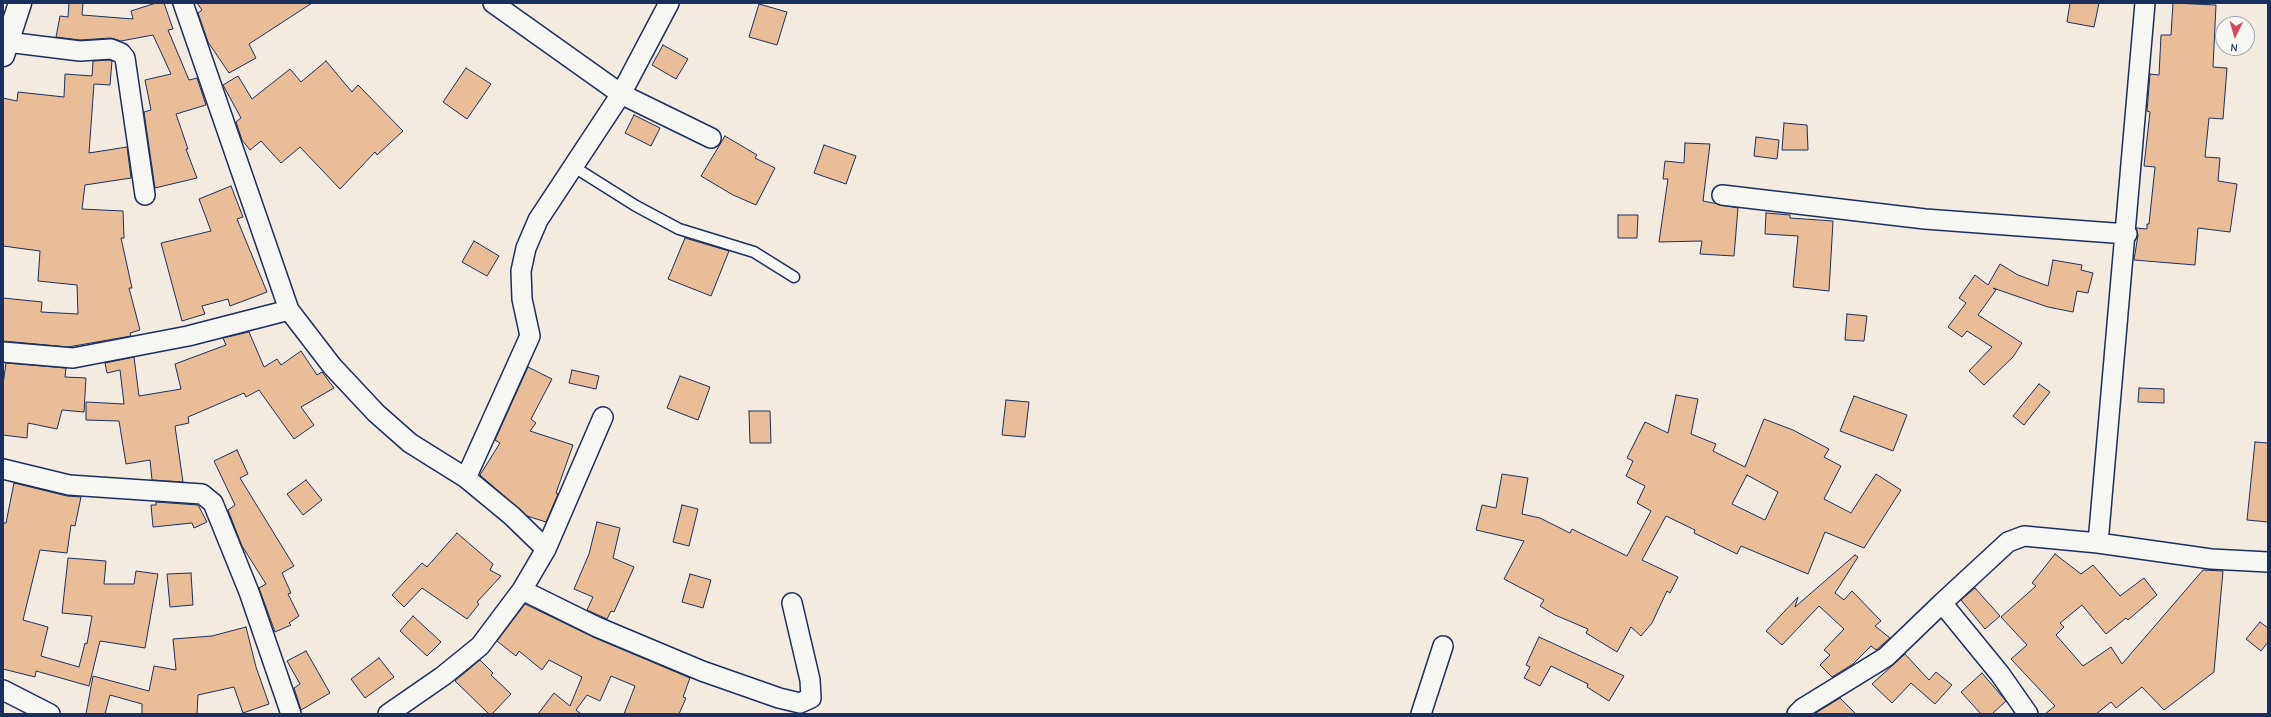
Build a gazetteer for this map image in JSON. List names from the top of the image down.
{
  "north": "bottom"
}
